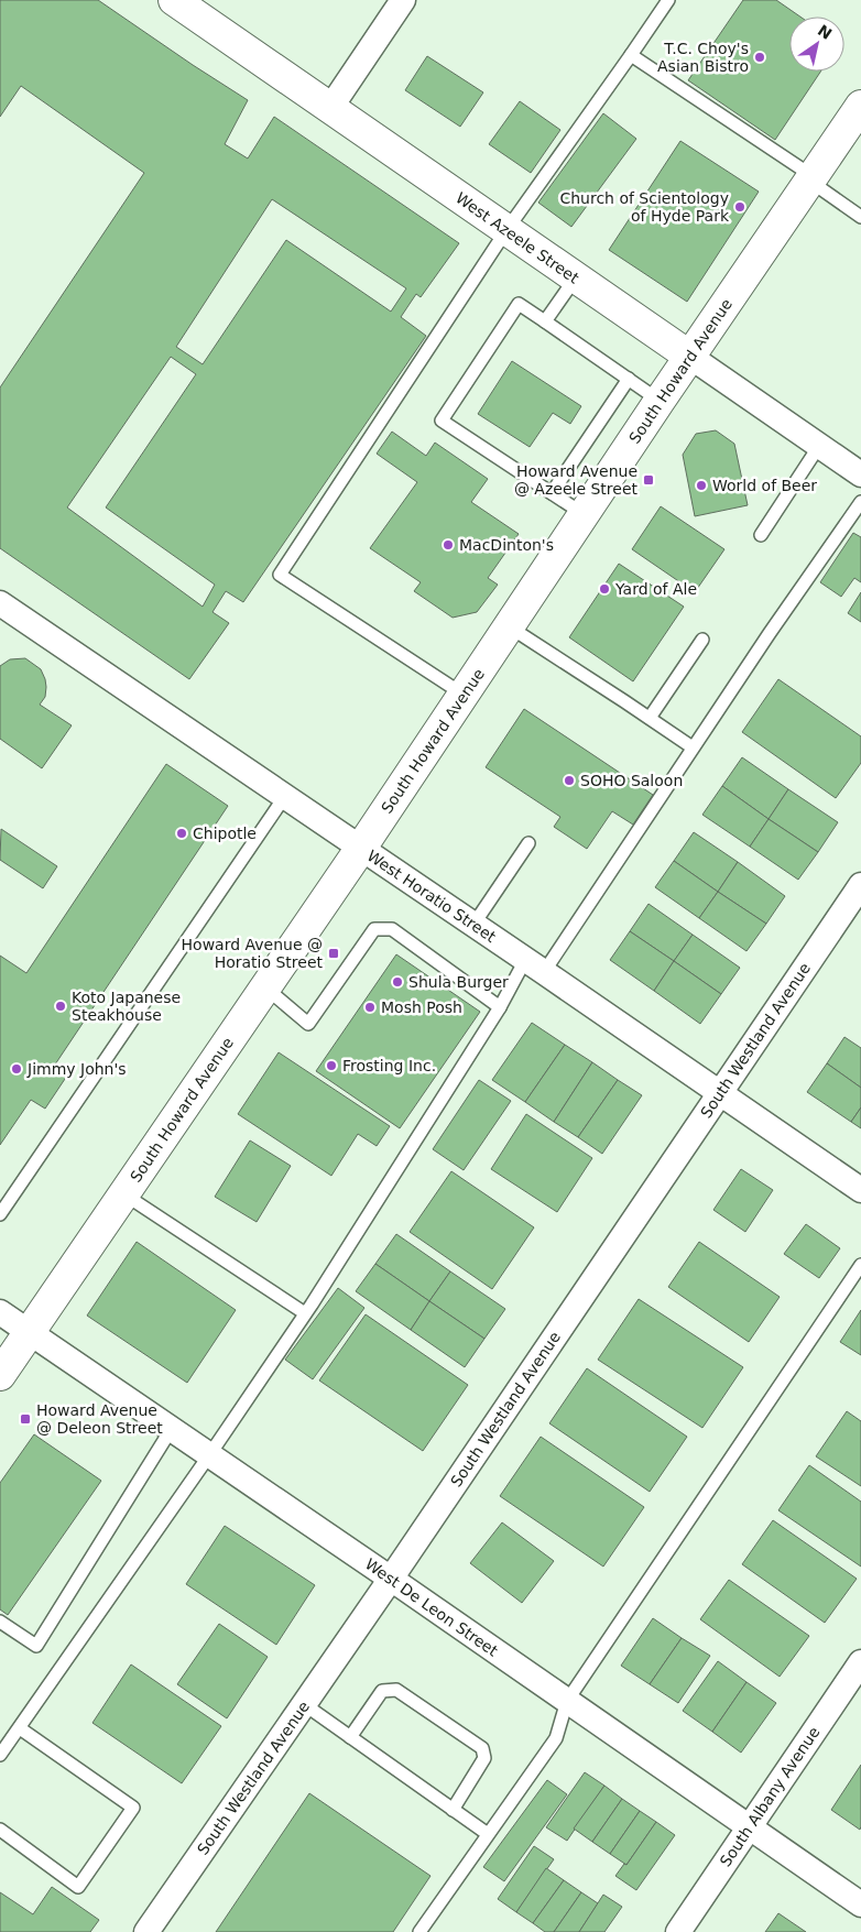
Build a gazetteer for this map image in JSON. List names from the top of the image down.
{
  "streets": {
    "main road": ["West Azeele Street", "South Howard Avenue"],
    "street": [
      "West Horatio Street",
      "South Westland Avenue",
      "West De Leon Street",
      "South Albany Avenue"
    ]
  },
  "crossings": [
    ["West Azeele Street", "South Howard Avenue"],
    ["South Howard Avenue", "West Horatio Street"],
    ["South Howard Avenue", "West De Leon Street"],
    ["West Horatio Street", "South Westland Avenue"],
    ["South Westland Avenue", "West De Leon Street"],
    ["West De Leon Street", "South Albany Avenue"]
  ],
  "places": {
    "other": [
      "T.C. Choy's Asian Bistro",
      "Church of Scientology of Hyde Park",
      "World of Beer",
      "MacDinton's",
      "Yard of Ale",
      "SOHO Saloon",
      "Chipotle",
      "Shula Burger",
      "Koto Japanese Steakhouse",
      "Mosh Posh",
      "Frosting Inc.",
      "Jimmy John's"
    ],
    "transit": ["Howard Avenue @ Azeele Street", "Howard Avenue @ Horatio Street", "Howard Avenue @ Deleon Street"]
  },
  "north": "top right"
}
